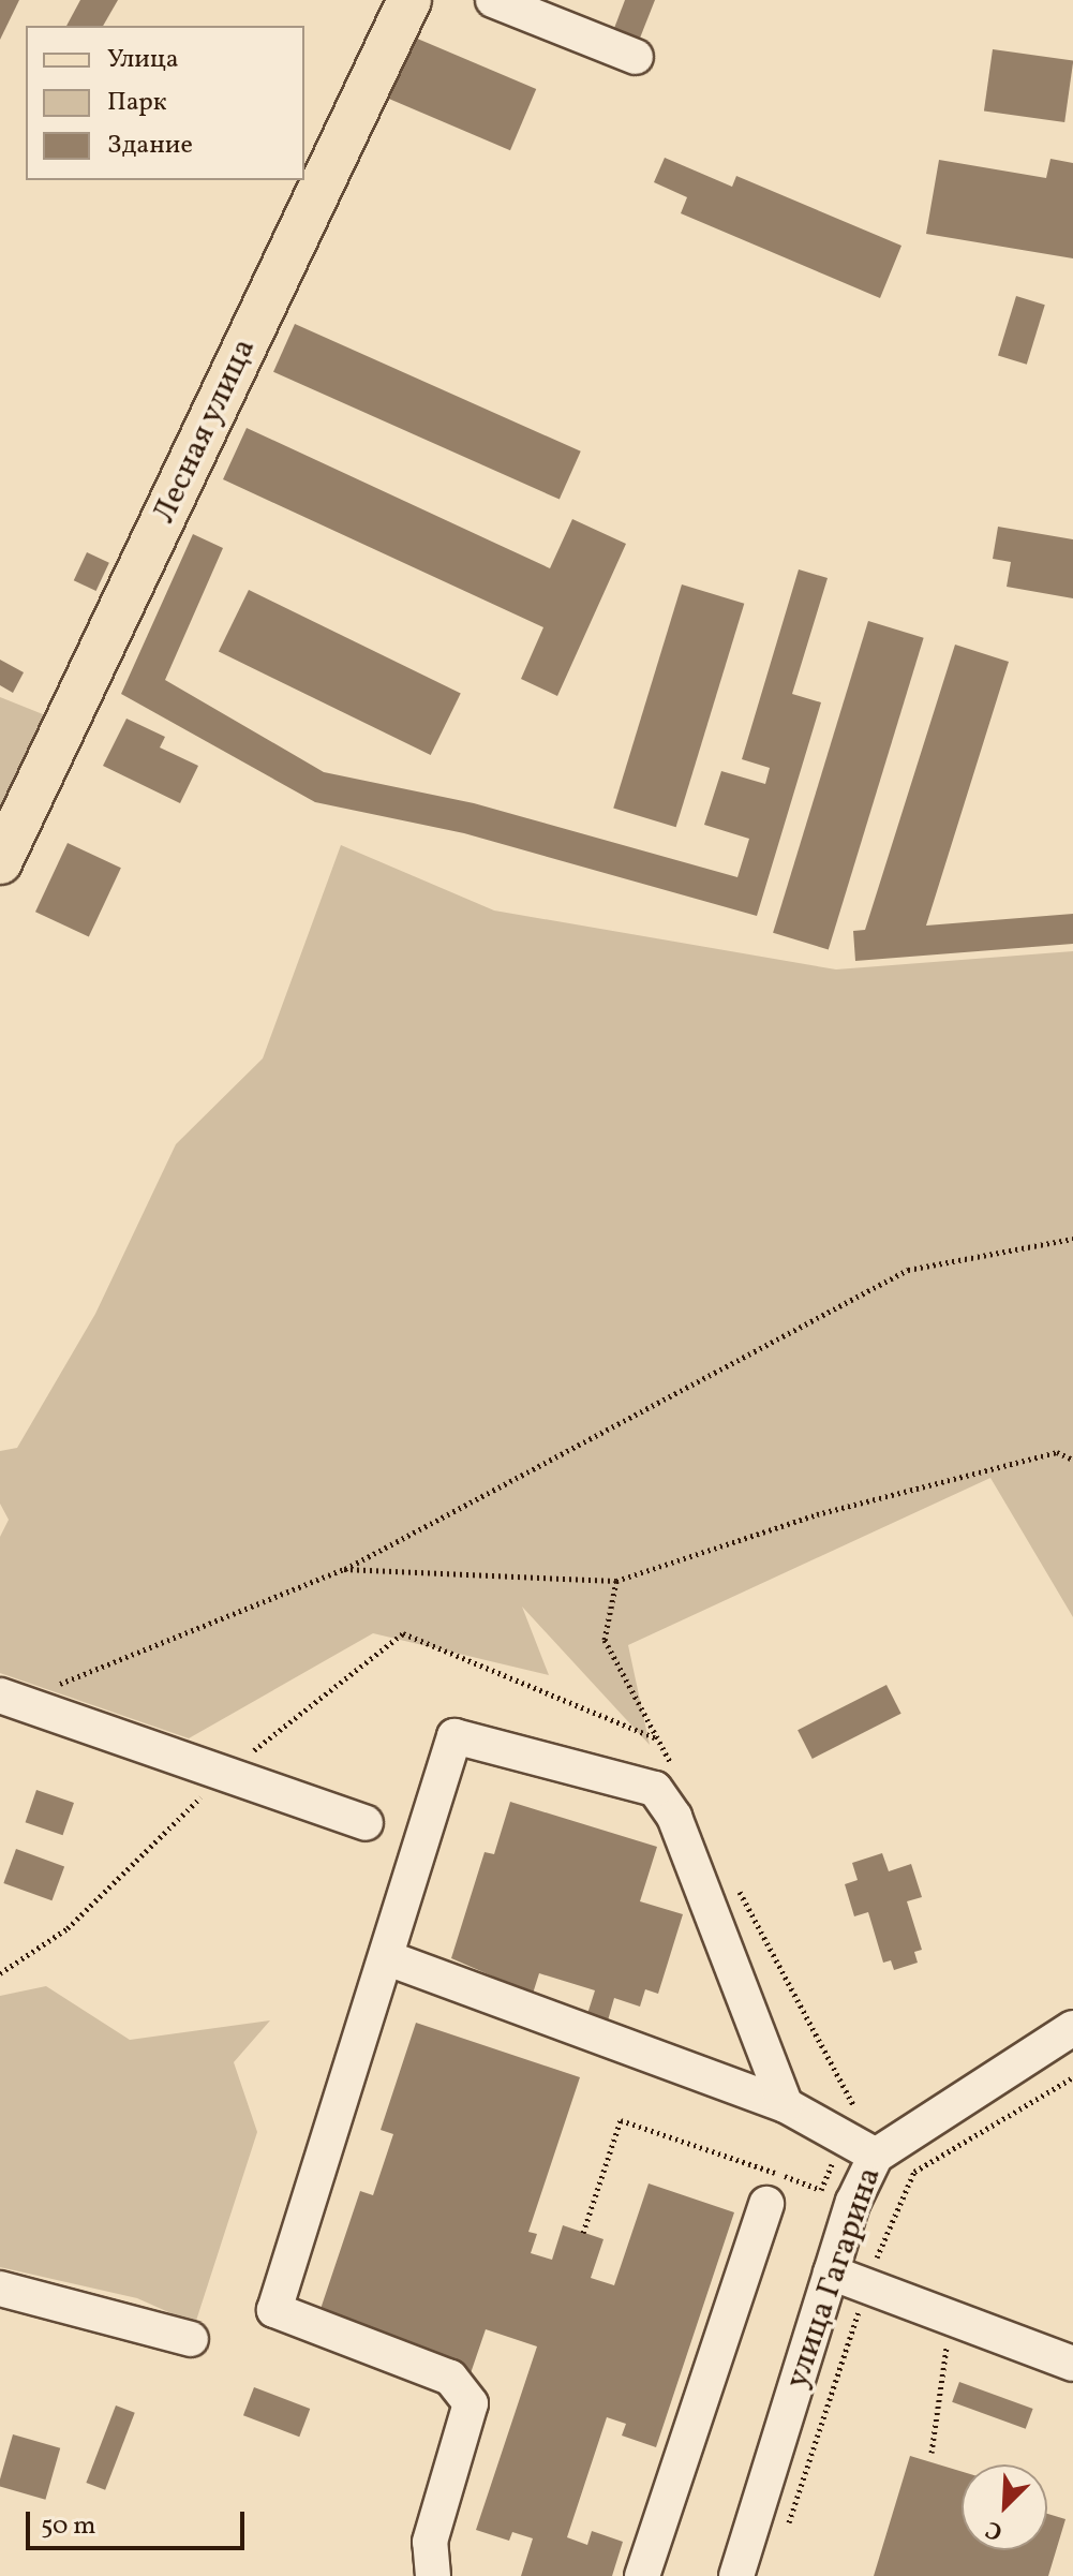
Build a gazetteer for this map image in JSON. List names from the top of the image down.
{
  "streets": {
    "main road": ["Лесная улица"],
    "street": ["улица Гагарина"]
  },
  "legend": ["Улица", "Парк", "Здание"],
  "scale_bar": "50 m",
  "north": "bottom left"
}
